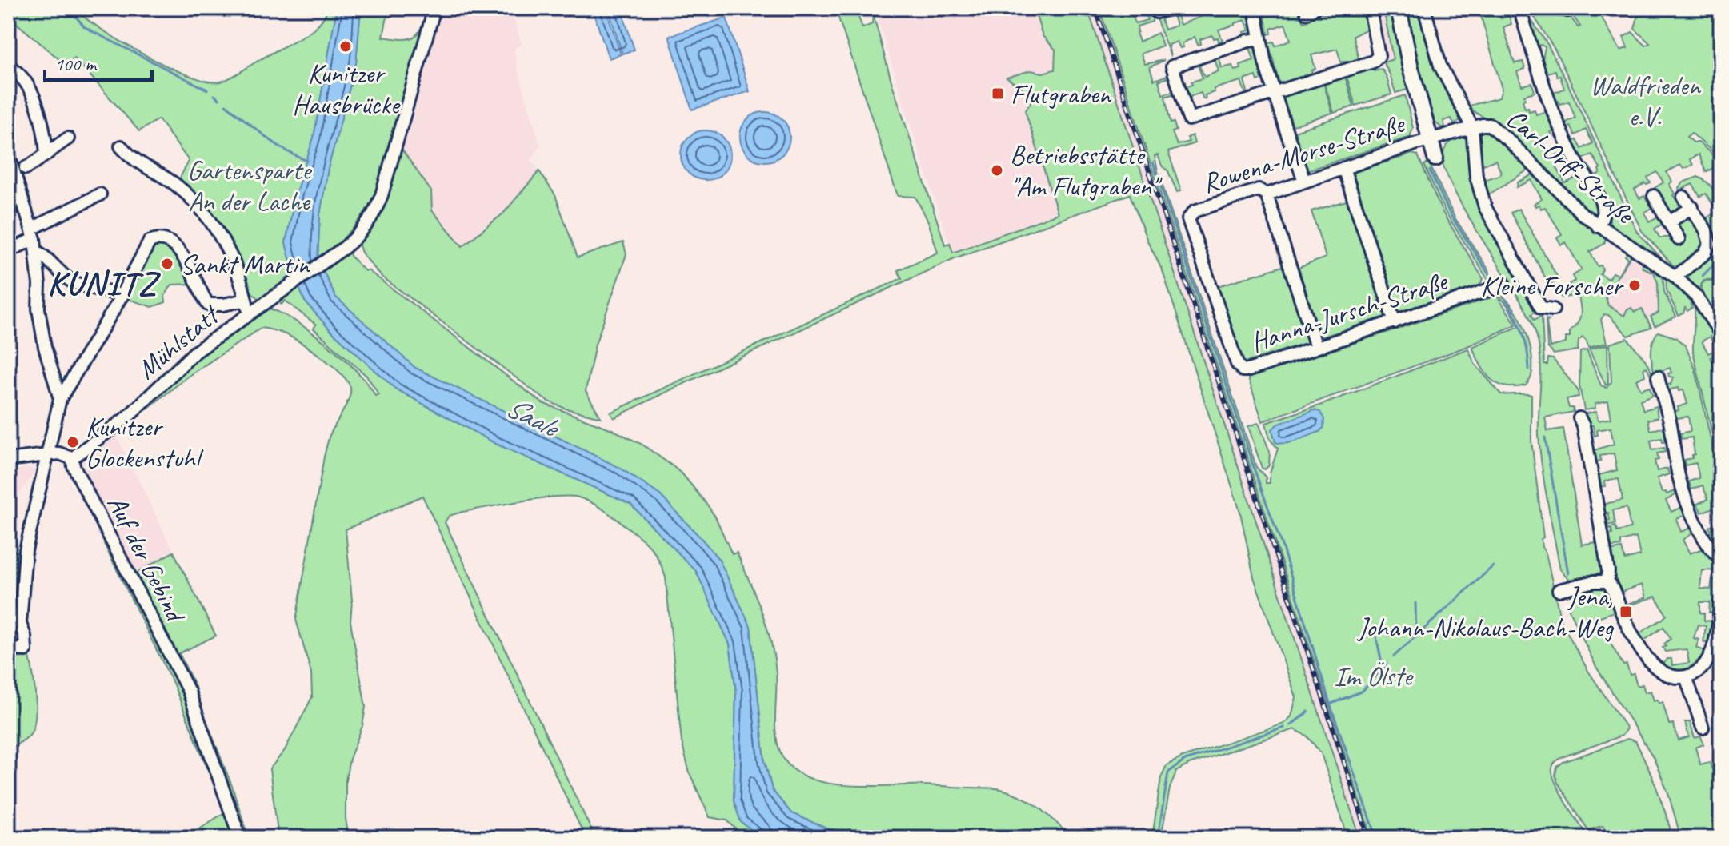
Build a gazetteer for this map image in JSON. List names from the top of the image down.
{
  "streets": {
    "street": [
      "Rowena-Morse-Straße",
      "Carl-Orff-Straße",
      "Hanna-Jursch-Straße",
      "Mühlstatt",
      "Auf der Gebind"
    ]
  },
  "crossings": [
    ["Rowena-Morse-Straße", "Carl-Orff-Straße"],
    ["Rowena-Morse-Straße", "Hanna-Jursch-Straße"],
    ["Mühlstatt", "Auf der Gebind"]
  ],
  "districts": ["KUNITZ"],
  "water": ["Saale"],
  "parks": ["Waldfrieden e.V.", "Gartensparte An der Lache", "Im Ölste"],
  "places": {
    "other": [
      "Kunitzer Hausbrücke",
      "Betriebsstätte \"Am Flutgraben\"",
      "Sankt Martin",
      "Kleine Forscher",
      "Kunitzer Glockenstuhl"
    ],
    "transit": ["Flutgraben", "Jena, Johann-Nikolaus-Bach-Weg"]
  },
  "scale_bar": "100 m"
}
